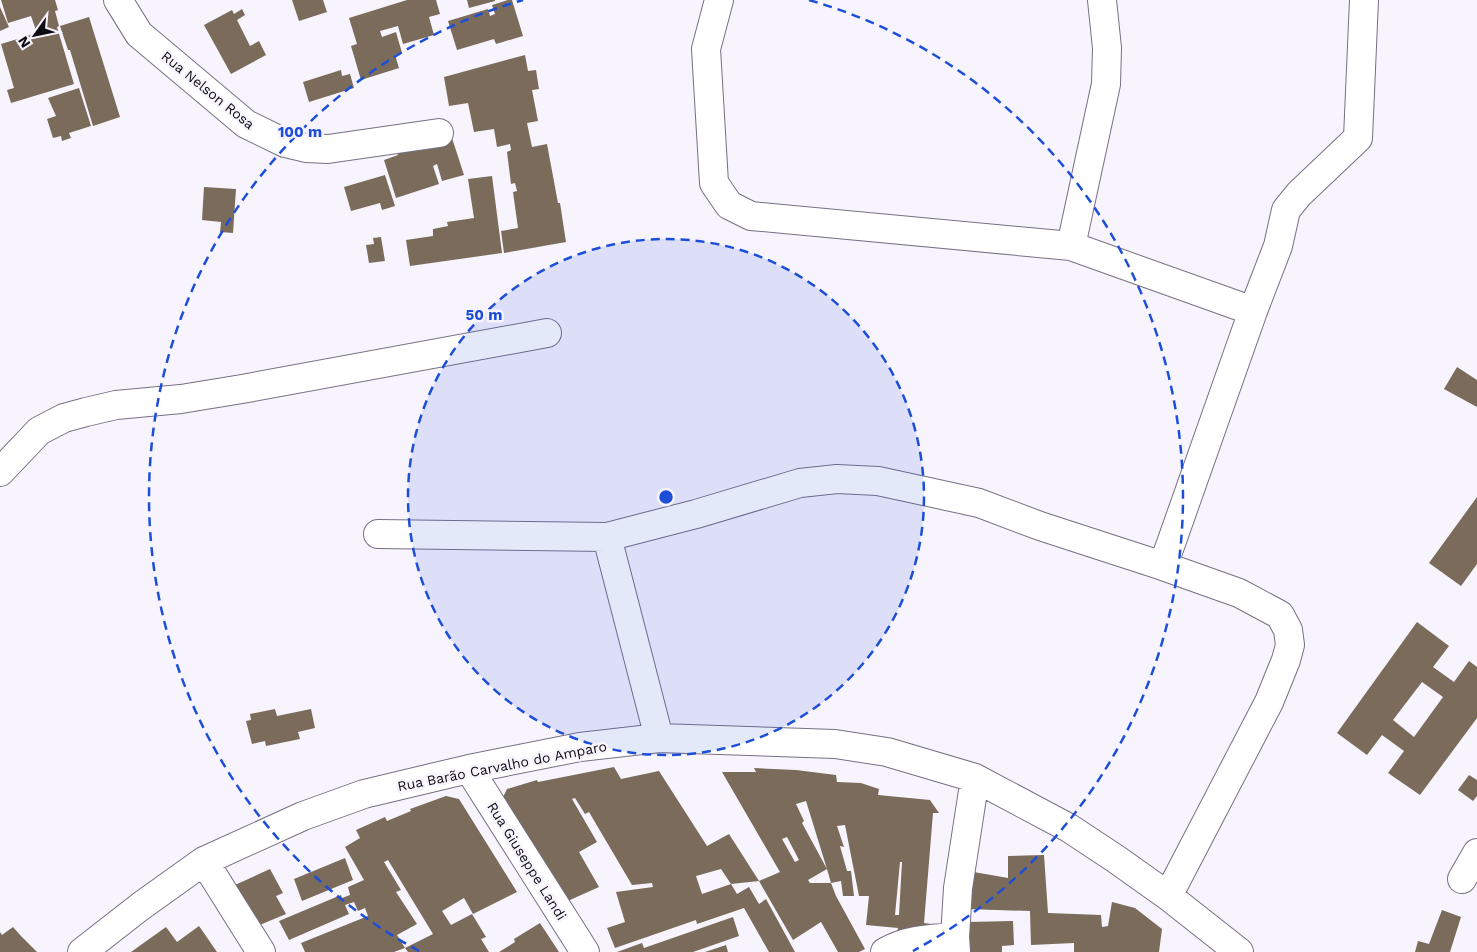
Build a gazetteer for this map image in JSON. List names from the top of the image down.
{
  "streets": {
    "street": ["Rua Nelson Rosa", "Rua Barão Carvalho do Amparo", "Rua Giuseppe Landi"]
  },
  "crossings": [
    ["Rua Barão Carvalho do Amparo", "Rua Giuseppe Landi"]
  ],
  "north": "bottom left",
  "rings": ["100 m", "50 m"]
}
